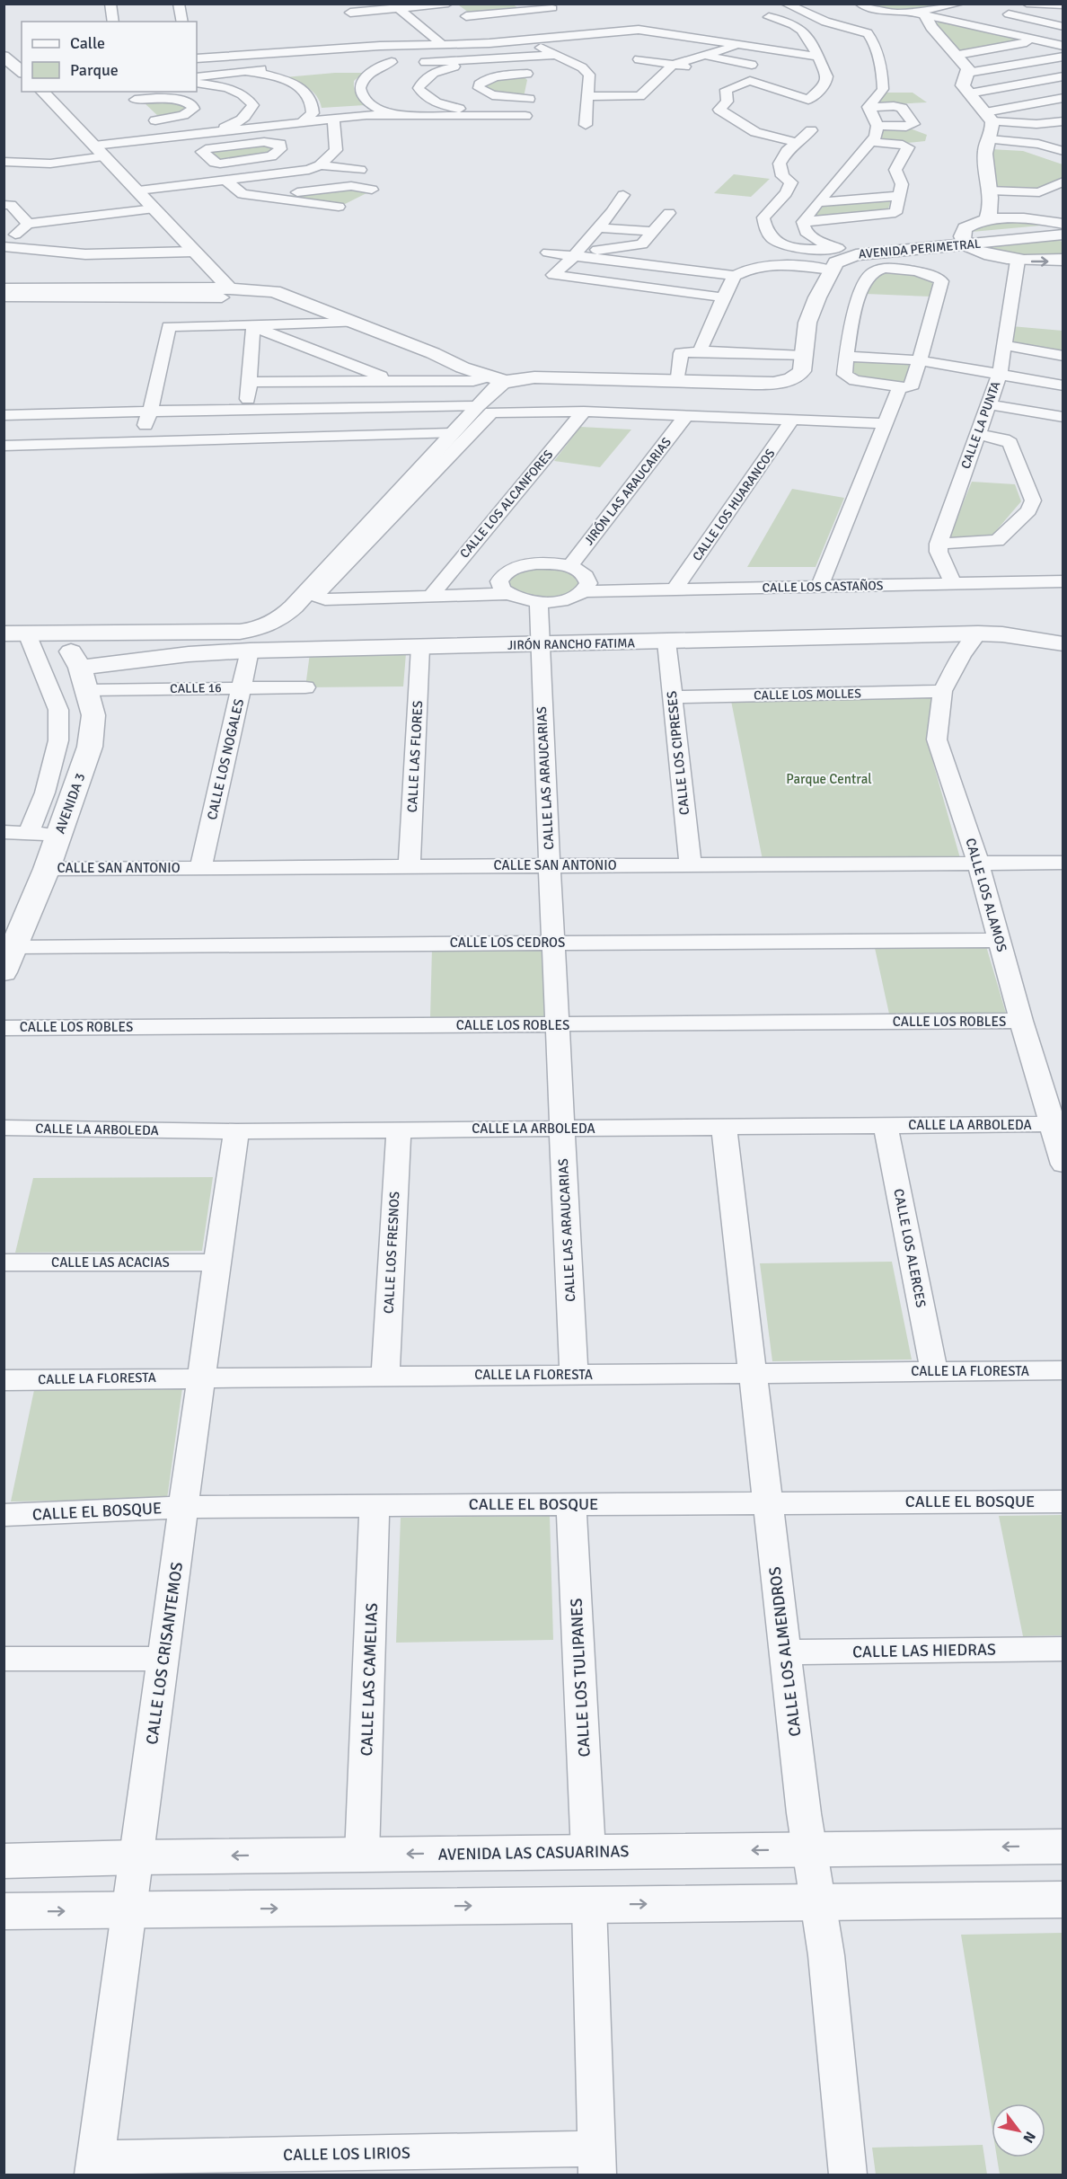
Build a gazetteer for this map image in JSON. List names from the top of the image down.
{
  "streets": {
    "street": [
      "AVENIDA PERIMETRAL",
      "CALLE LA PUNTA",
      "JIRÓN LAS ARAUCARIAS",
      "CALLE LOS ALCANFORES",
      "CALLE LOS HUARANCOS",
      "CALLE LOS CASTAÑOS",
      "JIRÓN RANCHO FATIMA",
      "CALLE 16",
      "CALLE LOS MOLLES",
      "CALLE LOS CIPRESES",
      "CALLE LAS FLORES",
      "CALLE LOS NOGALES",
      "CALLE LAS ARAUCARIAS",
      "AVENIDA 3",
      "CALLE SAN ANTONIO",
      "CALLE LOS ALAMOS",
      "CALLE LOS CEDROS",
      "CALLE LOS ROBLES",
      "CALLE LA ARBOLEDA",
      "CALLE LOS ALERCES",
      "CALLE LOS FRESNOS",
      "CALLE LAS ACACIAS",
      "CALLE LA FLORESTA",
      "CALLE EL BOSQUE",
      "CALLE LAS HIEDRAS",
      "CALLE LOS ALMENDROS",
      "CALLE LOS CRISANTEMOS",
      "CALLE LOS TULIPANES",
      "CALLE LAS CAMELIAS",
      "AVENIDA LAS CASUARINAS",
      "CALLE LOS LIRIOS"
    ]
  },
  "crossings": [
    ["CALLE LOS HUARANCOS", "CALLE LOS CASTAÑOS"],
    ["CALLE LOS CASTAÑOS", "CALLE LAS ARAUCARIAS"],
    ["JIRÓN RANCHO FATIMA", "CALLE 16"],
    ["JIRÓN RANCHO FATIMA", "CALLE LOS CIPRESES"],
    ["JIRÓN RANCHO FATIMA", "CALLE LAS FLORES"],
    ["JIRÓN RANCHO FATIMA", "CALLE LOS NOGALES"],
    ["JIRÓN RANCHO FATIMA", "CALLE LAS ARAUCARIAS"],
    ["JIRÓN RANCHO FATIMA", "AVENIDA 3"],
    ["JIRÓN RANCHO FATIMA", "CALLE LOS ALAMOS"],
    ["CALLE 16", "CALLE LOS NOGALES"],
    ["CALLE 16", "AVENIDA 3"],
    ["CALLE LOS MOLLES", "CALLE LOS CIPRESES"],
    ["CALLE LOS MOLLES", "CALLE LOS ALAMOS"],
    ["CALLE LOS CIPRESES", "CALLE SAN ANTONIO"],
    ["CALLE LAS FLORES", "CALLE SAN ANTONIO"],
    ["CALLE LOS NOGALES", "CALLE SAN ANTONIO"],
    ["CALLE LAS ARAUCARIAS", "CALLE SAN ANTONIO"],
    ["CALLE LAS ARAUCARIAS", "CALLE LOS CEDROS"],
    ["CALLE LAS ARAUCARIAS", "CALLE LOS ROBLES"],
    ["CALLE LAS ARAUCARIAS", "CALLE LA ARBOLEDA"],
    ["CALLE LAS ARAUCARIAS", "CALLE LA FLORESTA"],
    ["AVENIDA 3", "CALLE SAN ANTONIO"],
    ["AVENIDA 3", "CALLE LOS CEDROS"],
    ["CALLE SAN ANTONIO", "CALLE LOS ALAMOS"],
    ["CALLE LOS ALAMOS", "CALLE LOS CEDROS"],
    ["CALLE LOS ALAMOS", "CALLE LOS ROBLES"],
    ["CALLE LOS ALAMOS", "CALLE LA ARBOLEDA"],
    ["CALLE LA ARBOLEDA", "CALLE LOS ALERCES"],
    ["CALLE LA ARBOLEDA", "CALLE LOS FRESNOS"],
    ["CALLE LA ARBOLEDA", "CALLE LOS ALMENDROS"],
    ["CALLE LA ARBOLEDA", "CALLE LOS CRISANTEMOS"],
    ["CALLE LOS ALERCES", "CALLE LA FLORESTA"],
    ["CALLE LOS FRESNOS", "CALLE LA FLORESTA"],
    ["CALLE LAS ACACIAS", "CALLE LOS CRISANTEMOS"],
    ["CALLE LA FLORESTA", "CALLE LOS ALMENDROS"],
    ["CALLE LA FLORESTA", "CALLE LOS CRISANTEMOS"],
    ["CALLE EL BOSQUE", "CALLE LOS ALMENDROS"],
    ["CALLE EL BOSQUE", "CALLE LOS CRISANTEMOS"],
    ["CALLE EL BOSQUE", "CALLE LOS TULIPANES"],
    ["CALLE EL BOSQUE", "CALLE LAS CAMELIAS"],
    ["CALLE LAS HIEDRAS", "CALLE LOS ALMENDROS"],
    ["CALLE LOS ALMENDROS", "AVENIDA LAS CASUARINAS"],
    ["CALLE LOS CRISANTEMOS", "AVENIDA LAS CASUARINAS"],
    ["CALLE LOS CRISANTEMOS", "CALLE LOS LIRIOS"],
    ["CALLE LOS TULIPANES", "AVENIDA LAS CASUARINAS"],
    ["CALLE LAS CAMELIAS", "AVENIDA LAS CASUARINAS"]
  ],
  "parks": ["Parque Central"],
  "legend": ["Calle", "Parque"],
  "north": "bottom right"
}
